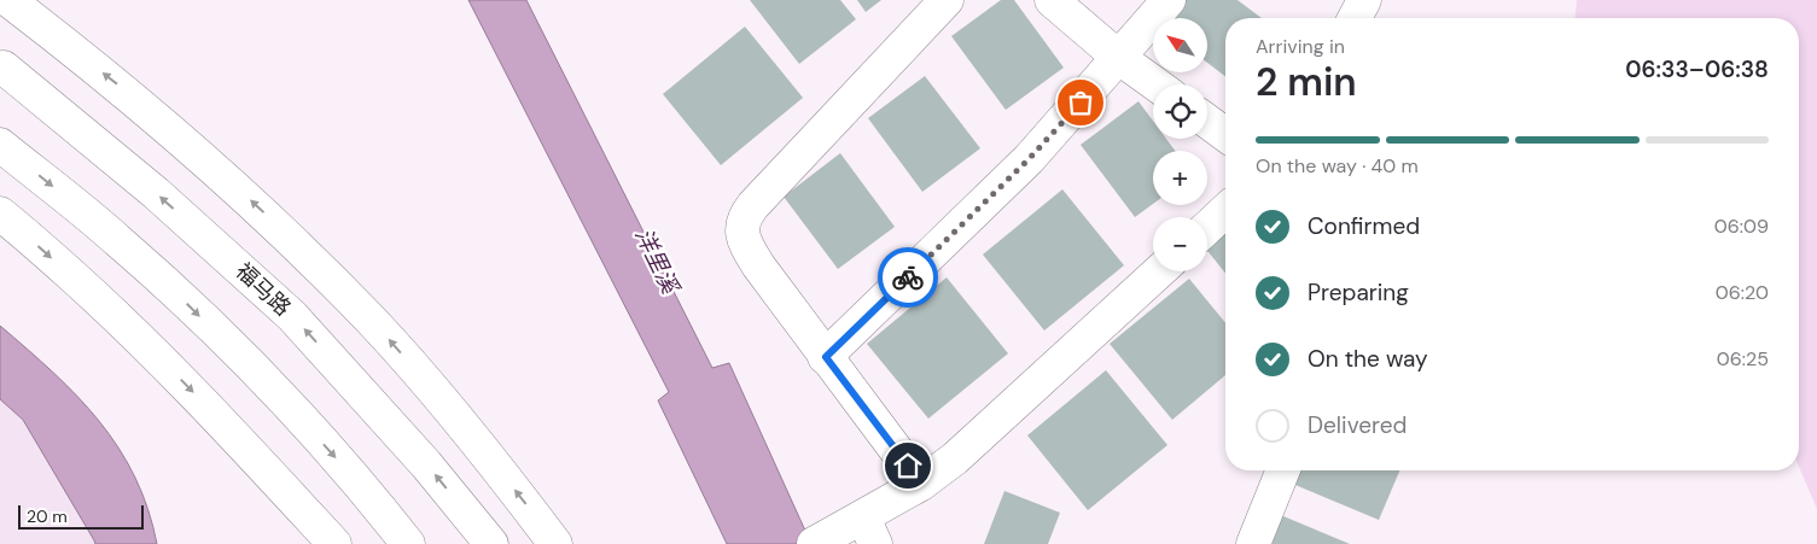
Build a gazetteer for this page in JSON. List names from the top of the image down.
{
  "streets": {
    "main road": ["福马路"]
  },
  "water": ["洋里溪"],
  "scale_bar": "20 m",
  "north": "top left",
  "page": {
    "map_buttons": ["+", "−"],
    "heading": ["2 min", "Arriving in", "06:33–06:38"],
    "bar": "On the way · 40 m",
    "list": [
      ["Confirmed", "06:09"],
      ["Preparing", "06:20"],
      ["On the way", "06:25"],
      "Delivered"
    ],
    "scale": "20 m"
  }
}
